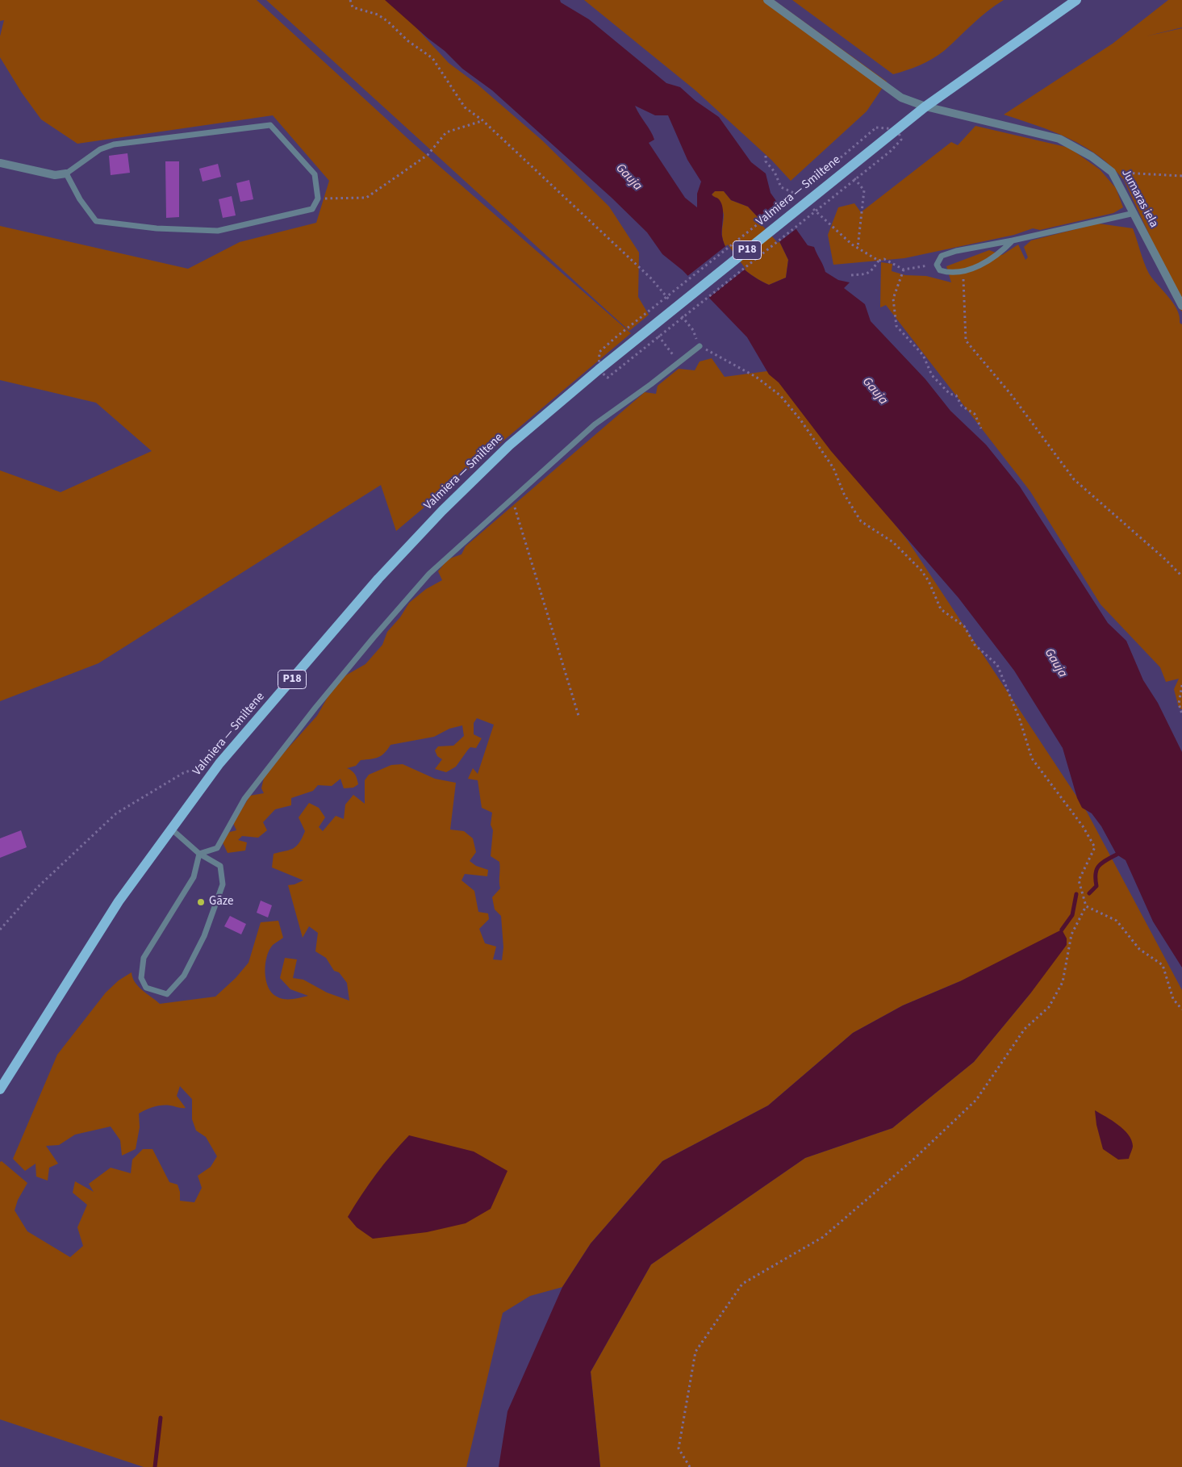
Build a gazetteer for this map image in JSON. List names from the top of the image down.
{
  "streets": {
    "main road": ["Valmiera — Smiltene", "P18"],
    "street": ["Jumaras iela"]
  },
  "crossings": [
    ["Valmiera — Smiltene", "Jumaras iela"]
  ],
  "water": ["Gauja"],
  "places": ["Gāze"]
}
